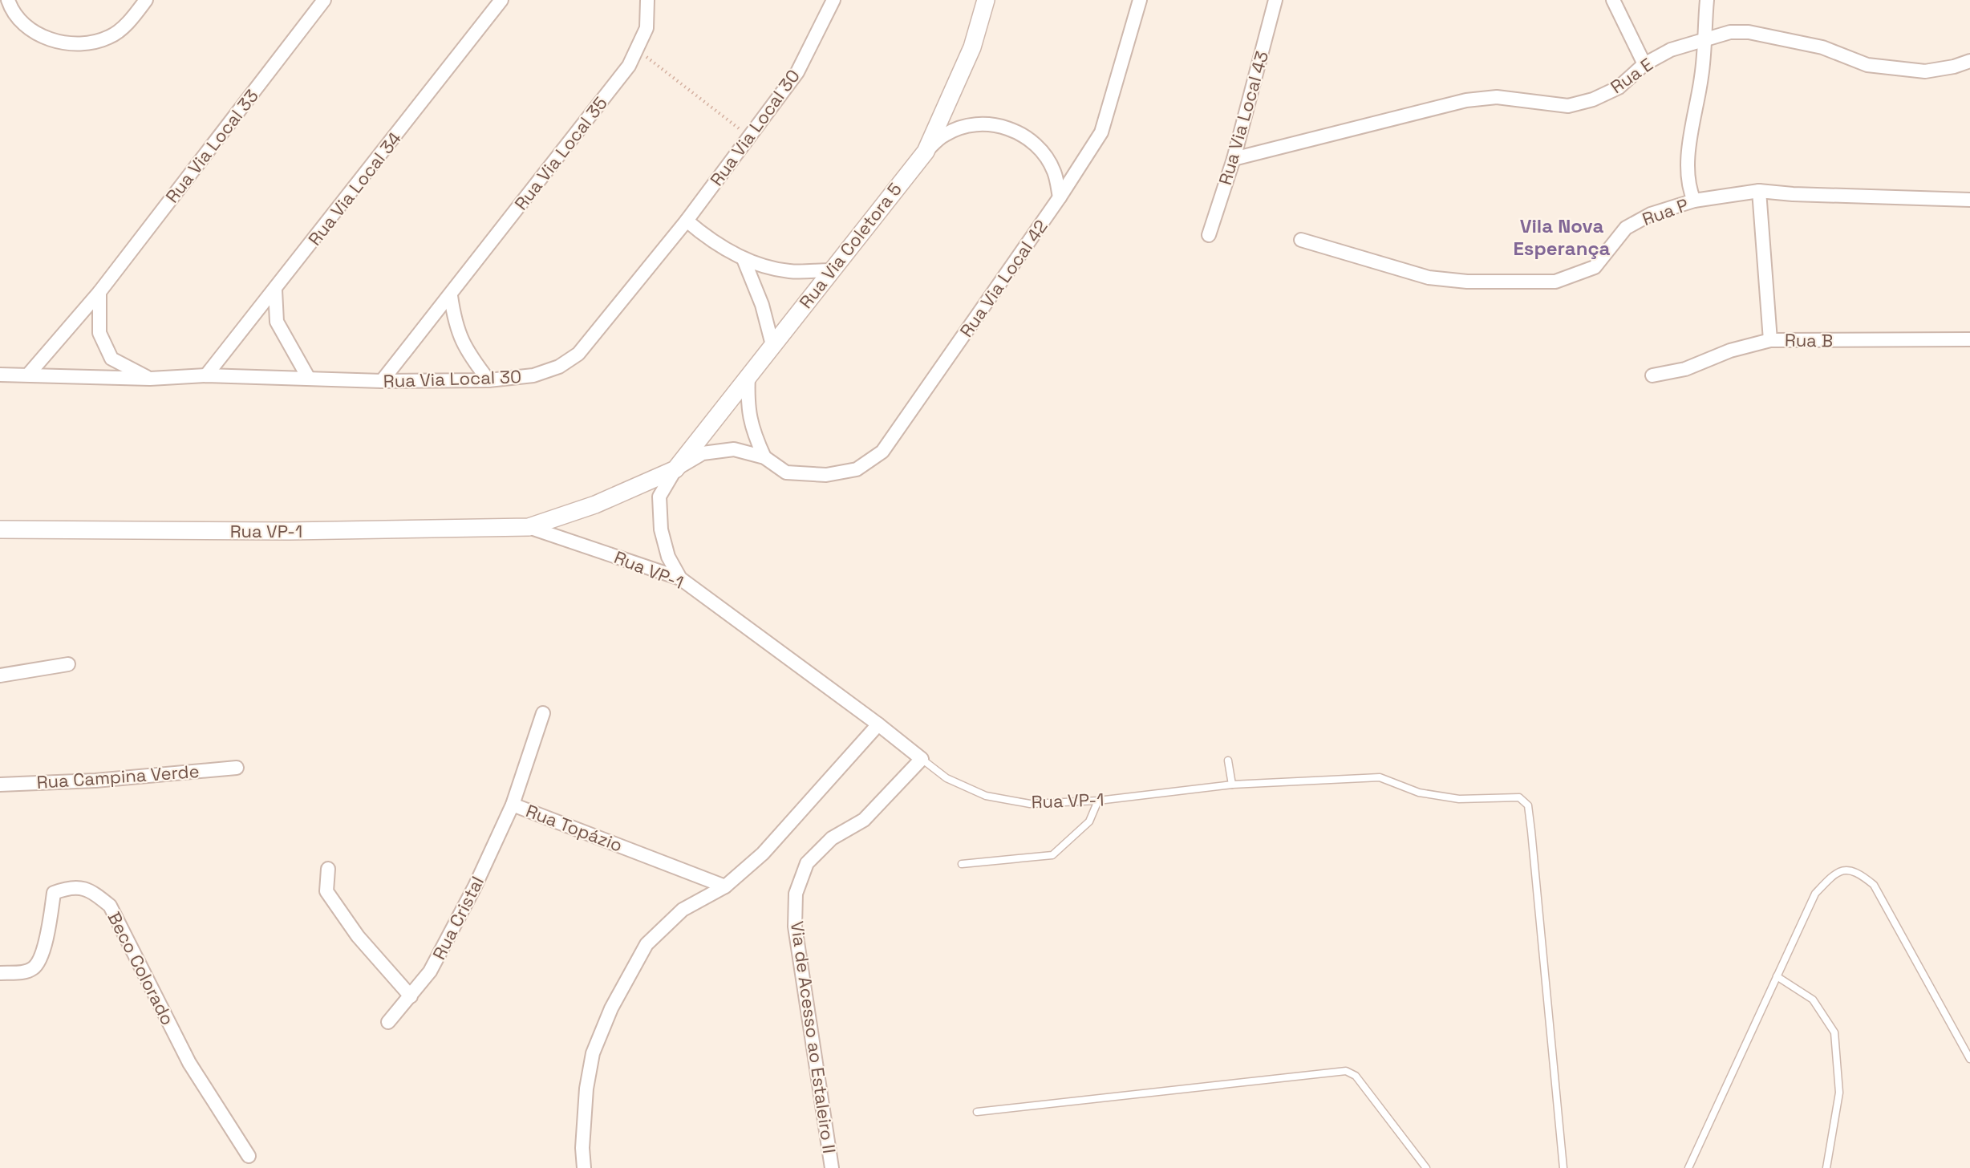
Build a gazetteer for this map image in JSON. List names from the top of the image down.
{
  "streets": {
    "street": [
      "Rua E",
      "Rua Via Local 43",
      "Rua Via Local 30",
      "Rua Via Local 33",
      "Rua Via Local 35",
      "Rua Via Local 34",
      "Rua P",
      "Rua Via Coletora 5",
      "Rua Via Local 42",
      "Rua B",
      "Rua VP-1",
      "Rua Campina Verde",
      "Rua Topázio",
      "Rua Cristal",
      "Beco Colorado",
      "Via de Acesso ao Estaleiro II"
    ]
  },
  "crossings": [
    ["Rua E", "Rua Via Local 43"],
    ["Rua Via Local 30", "Rua Via Local 33"],
    ["Rua Via Local 30", "Rua Via Local 35"],
    ["Rua Via Local 30", "Rua Via Local 34"],
    ["Rua Via Coletora 5", "Rua VP-1"],
    ["Rua VP-1", "Via de Acesso ao Estaleiro II"],
    ["Rua Topázio", "Rua Cristal"]
  ],
  "districts": ["Vila Nova Esperança"]
}
